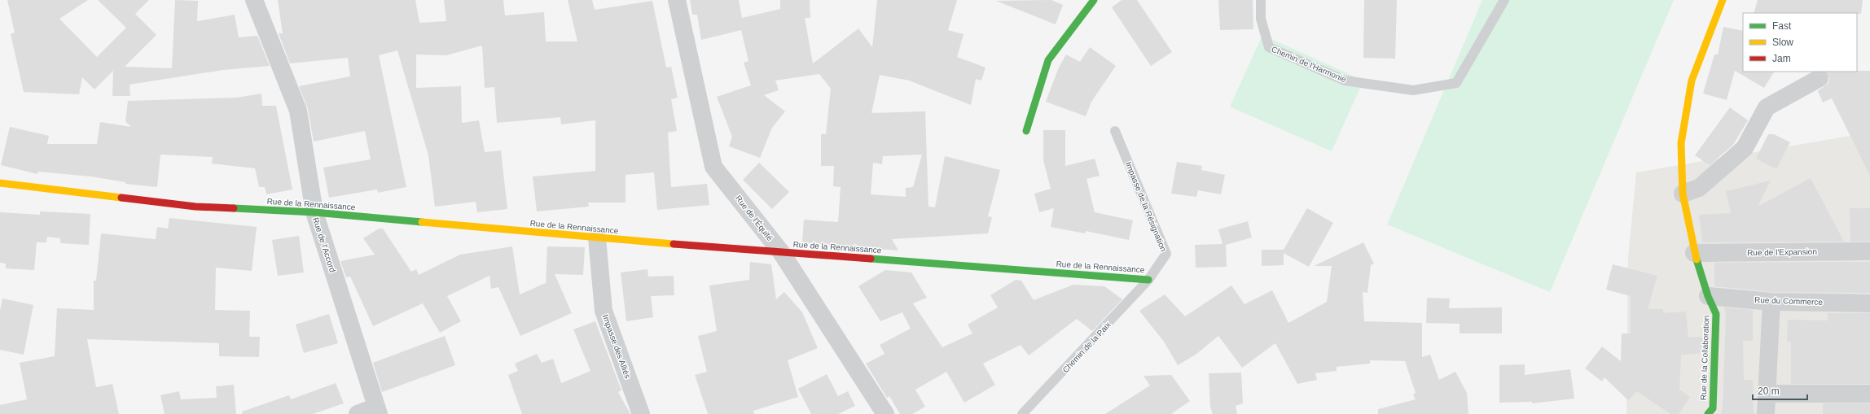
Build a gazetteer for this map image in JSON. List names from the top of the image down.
{
  "streets": {
    "street": [
      "Rue de la Rennaissance",
      "Rue de l'Équité",
      "Rue de l'Accord",
      "Rue de l'Expansion",
      "Rue du Commerce",
      "Impasse des Alliés",
      "Rue de la Collaboration"
    ],
    "lane": ["Chemin de l'Harmonie", "Impasse de la Résignation", "Chemin de la Paix"]
  },
  "crossings": [
    ["Rue de la Rennaissance", "Impasse de la Résignation"],
    ["Rue de la Rennaissance", "Rue de l'Équité"],
    ["Rue de la Rennaissance", "Rue de l'Accord"],
    ["Rue de la Rennaissance", "Impasse des Alliés"],
    ["Rue de la Rennaissance", "Chemin de la Paix"],
    ["Impasse de la Résignation", "Chemin de la Paix"],
    ["Rue de l'Expansion", "Rue de la Collaboration"],
    ["Rue du Commerce", "Rue de la Collaboration"]
  ],
  "legend": ["Fast", "Slow", "Jam"],
  "scale_bar": "20 m"
}
